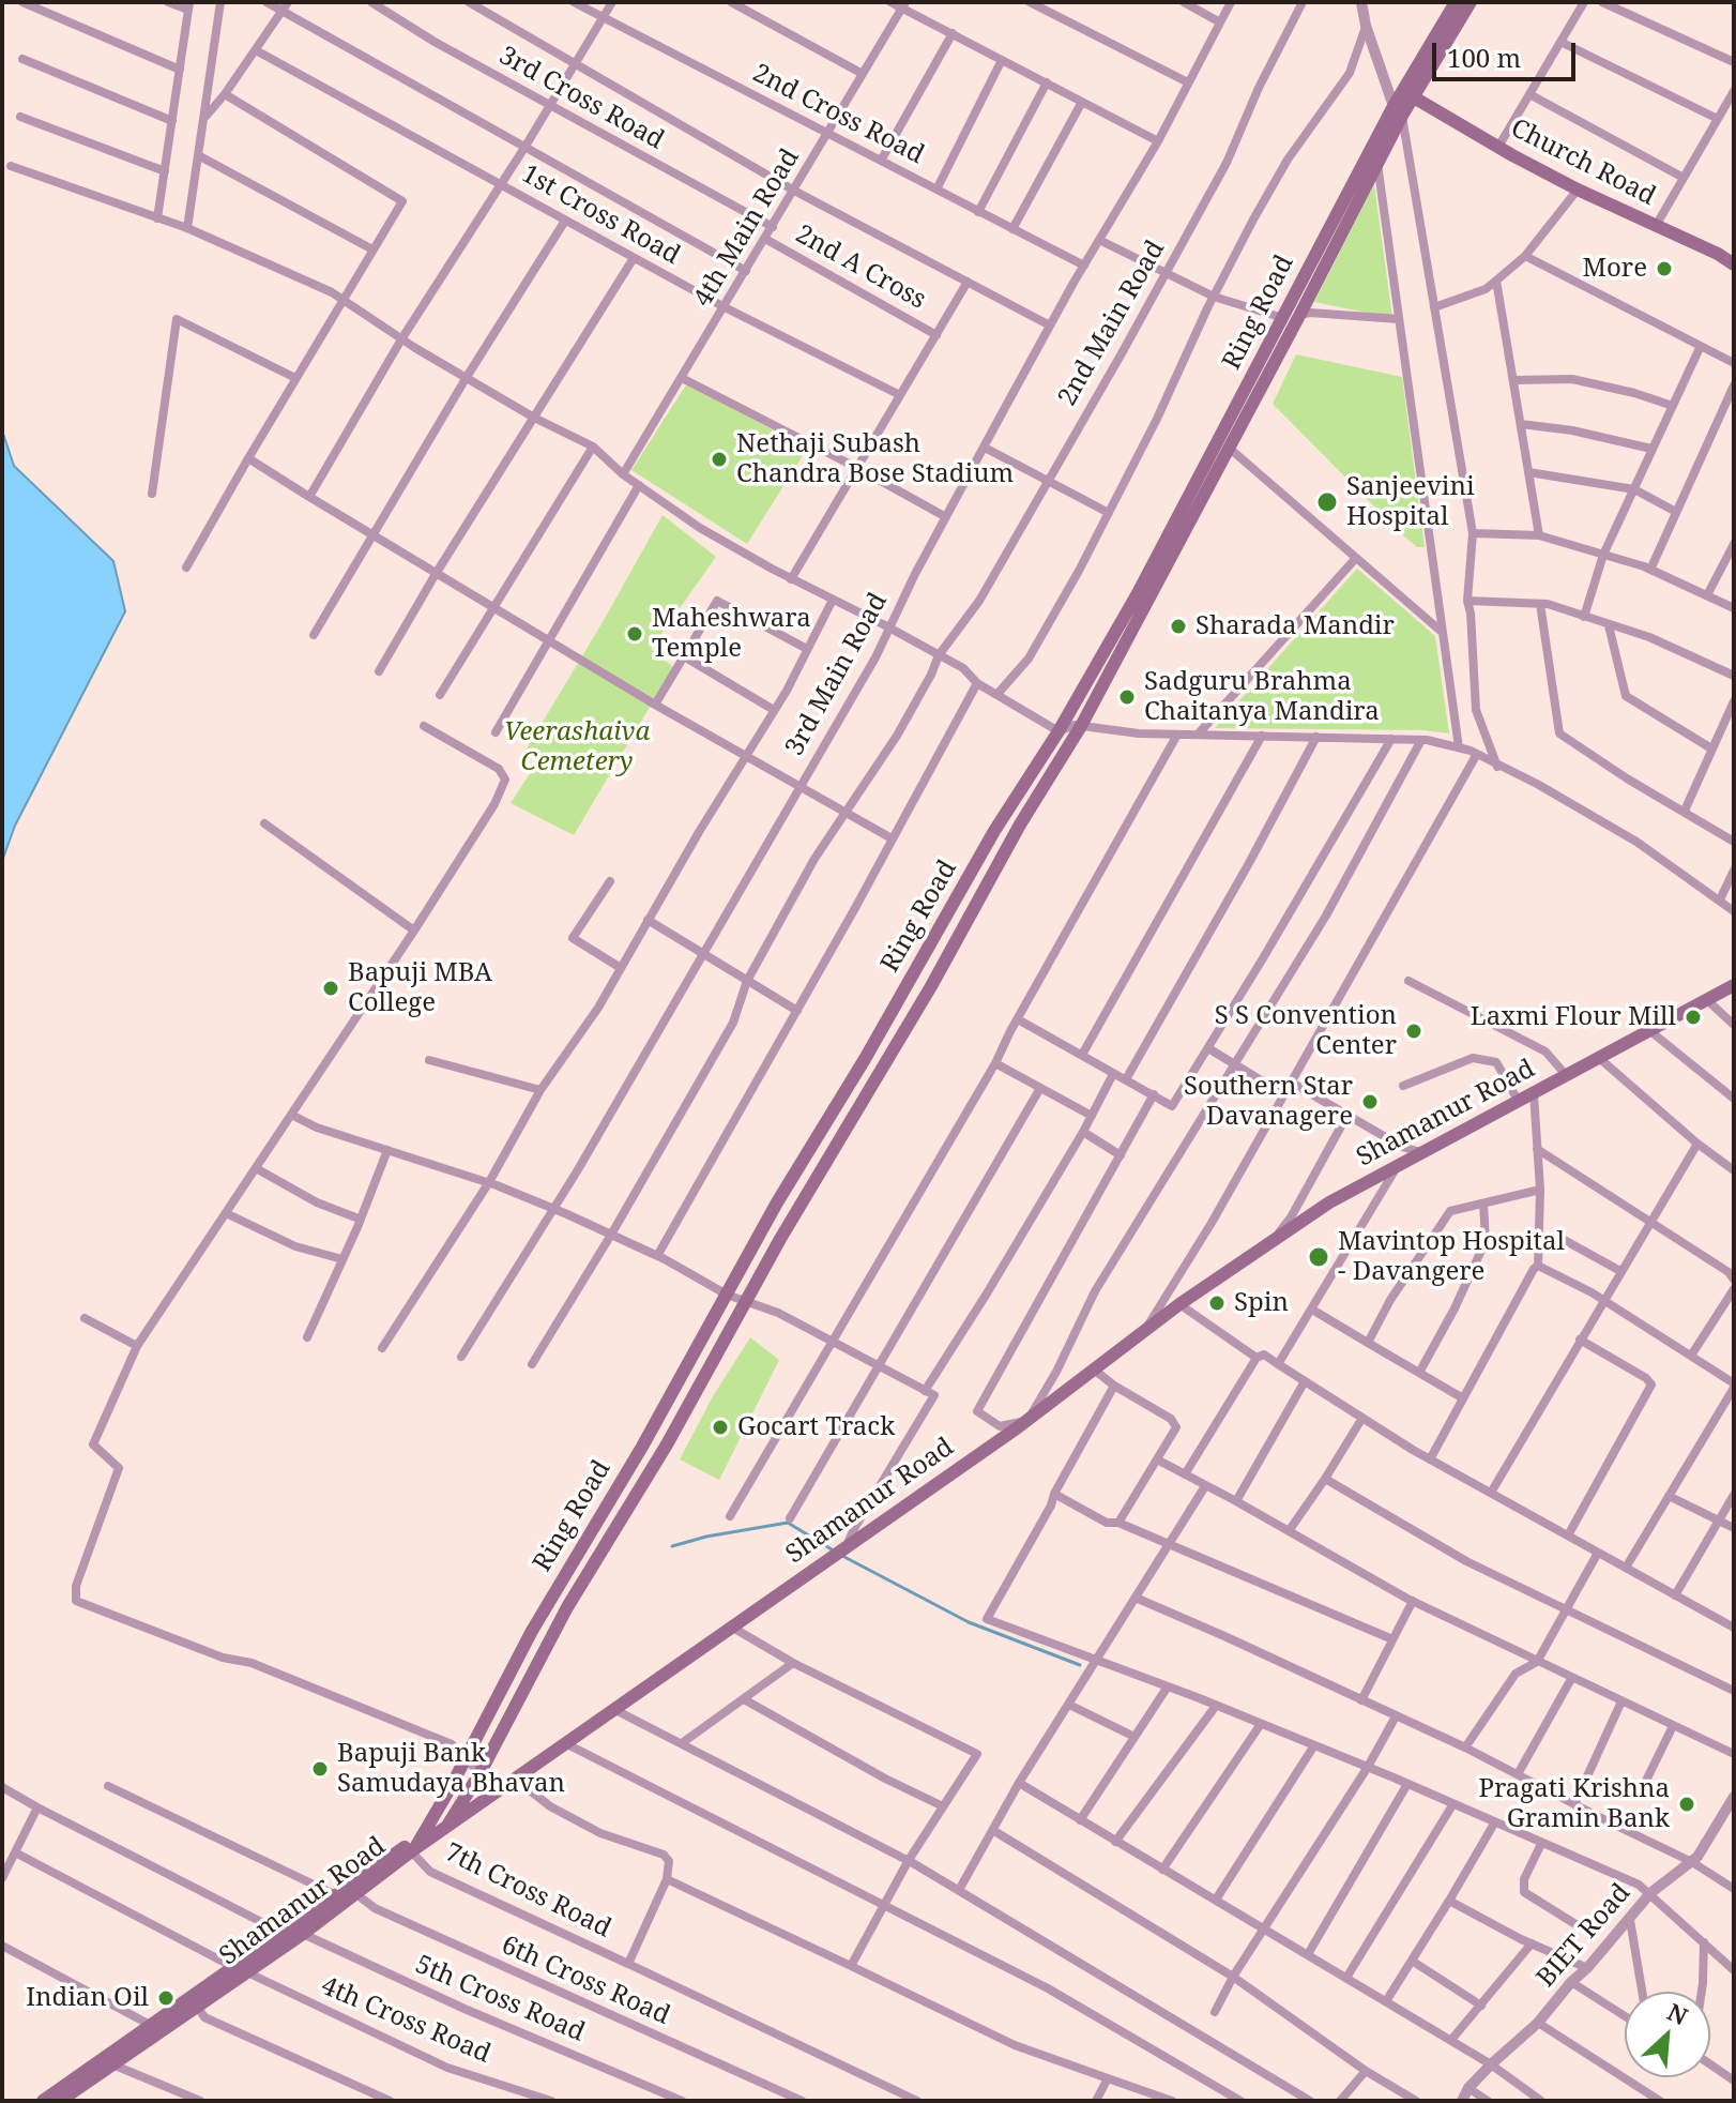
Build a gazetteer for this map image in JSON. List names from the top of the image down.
{
  "streets": {
    "main road": ["Church Road", "Ring Road", "Shamanur Road"],
    "street": [
      "3rd Cross Road",
      "2nd Cross Road",
      "1st Cross Road",
      "4th Main Road",
      "2nd A Cross",
      "2nd Main Road",
      "3rd Main Road",
      "7th Cross Road",
      "BIET Road",
      "6th Cross Road",
      "5th Cross Road",
      "4th Cross Road"
    ]
  },
  "crossings": [
    ["3rd Cross Road", "4th Main Road"],
    ["2nd Cross Road", "4th Main Road"],
    ["2nd Cross Road", "3rd Main Road"],
    ["Church Road", "Ring Road"],
    ["1st Cross Road", "4th Main Road"],
    ["4th Main Road", "2nd A Cross"],
    ["Ring Road", "Shamanur Road"],
    ["Ring Road", "7th Cross Road"],
    ["Shamanur Road", "7th Cross Road"],
    ["Shamanur Road", "6th Cross Road"],
    ["Shamanur Road", "5th Cross Road"],
    ["Shamanur Road", "4th Cross Road"]
  ],
  "parks": ["Veerashaiva Cemetery"],
  "places": [
    "More",
    "Nethaji Subash Chandra Bose Stadium",
    "Sanjeevini Hospital",
    "Sharada Mandir",
    "Maheshwara Temple",
    "Sadguru Brahma Chaitanya Mandira",
    "Bapuji MBA College",
    "Laxmi Flour Mill",
    "S S Convention Center",
    "Southern Star Davanagere",
    "Mavintop Hospital - Davangere",
    "Spin",
    "Gocart Track",
    "Bapuji Bank Samudaya Bhavan",
    "Pragati Krishna Gramin Bank",
    "Indian Oil"
  ],
  "scale_bar": "100 m",
  "north": "top right"
}
